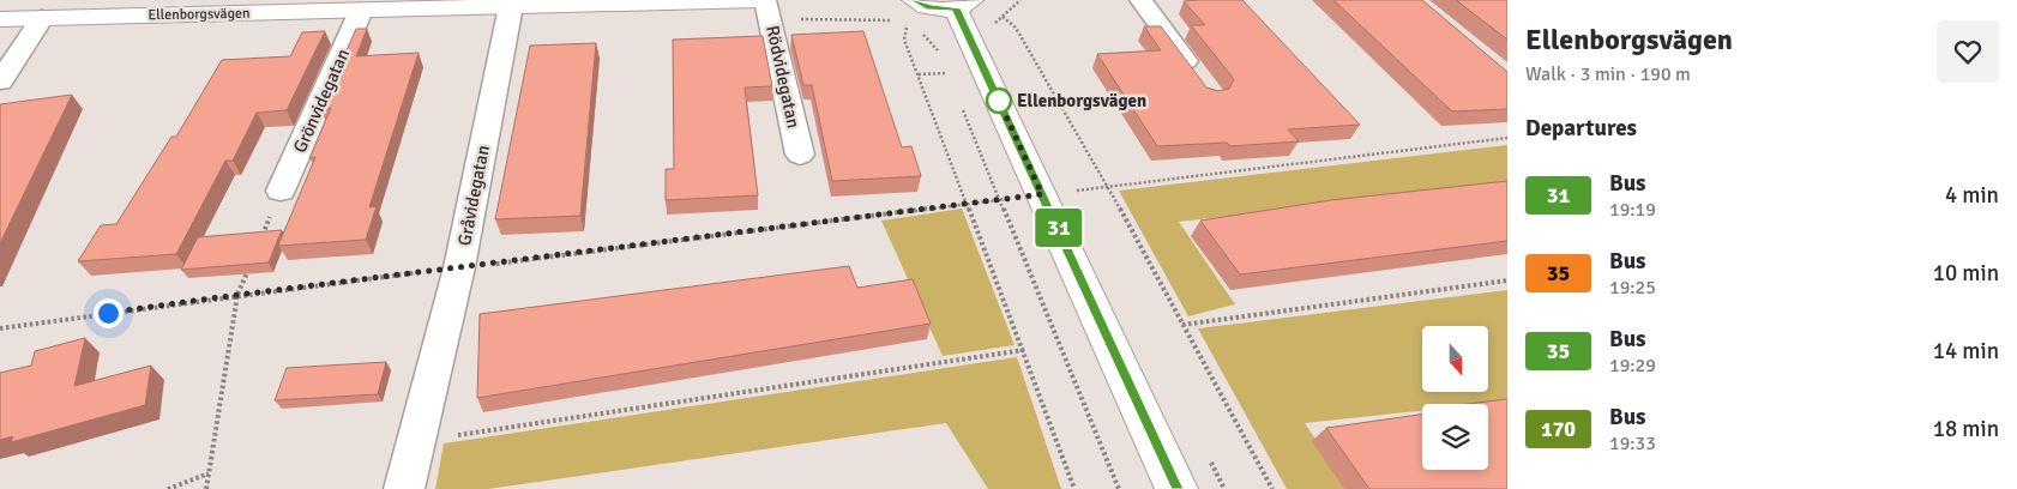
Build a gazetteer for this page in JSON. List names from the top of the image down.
{
  "streets": {
    "street": [
      "Ellenborgsvägen",
      "Rödvidegatan",
      "Grönvidegatan",
      "Gråvidegatan"
    ]
  },
  "crossings": [
    ["Ellenborgsvägen", "Grönvidegatan"],
    ["Ellenborgsvägen", "Gråvidegatan"]
  ],
  "places": ["Ellenborgsvägen"],
  "lines": ["bus line 31"],
  "north": "bottom",
  "page": {
    "on_map": "31",
    "heading": [
      ["Ellenborgsvägen", "Walk · 3 min · 190 m"],
      "Departures"
    ],
    "list": [
      {
        "mark": "31",
        "name": "Bus",
        "note": "19:19",
        "value": "4 min"
      },
      {
        "mark": "35",
        "name": "Bus",
        "note": "19:25",
        "value": "10 min"
      },
      {
        "mark": "35",
        "name": "Bus",
        "note": "19:29",
        "value": "14 min"
      },
      {
        "mark": "170",
        "name": "Bus",
        "note": "19:33",
        "value": "18 min"
      }
    ]
  }
}
